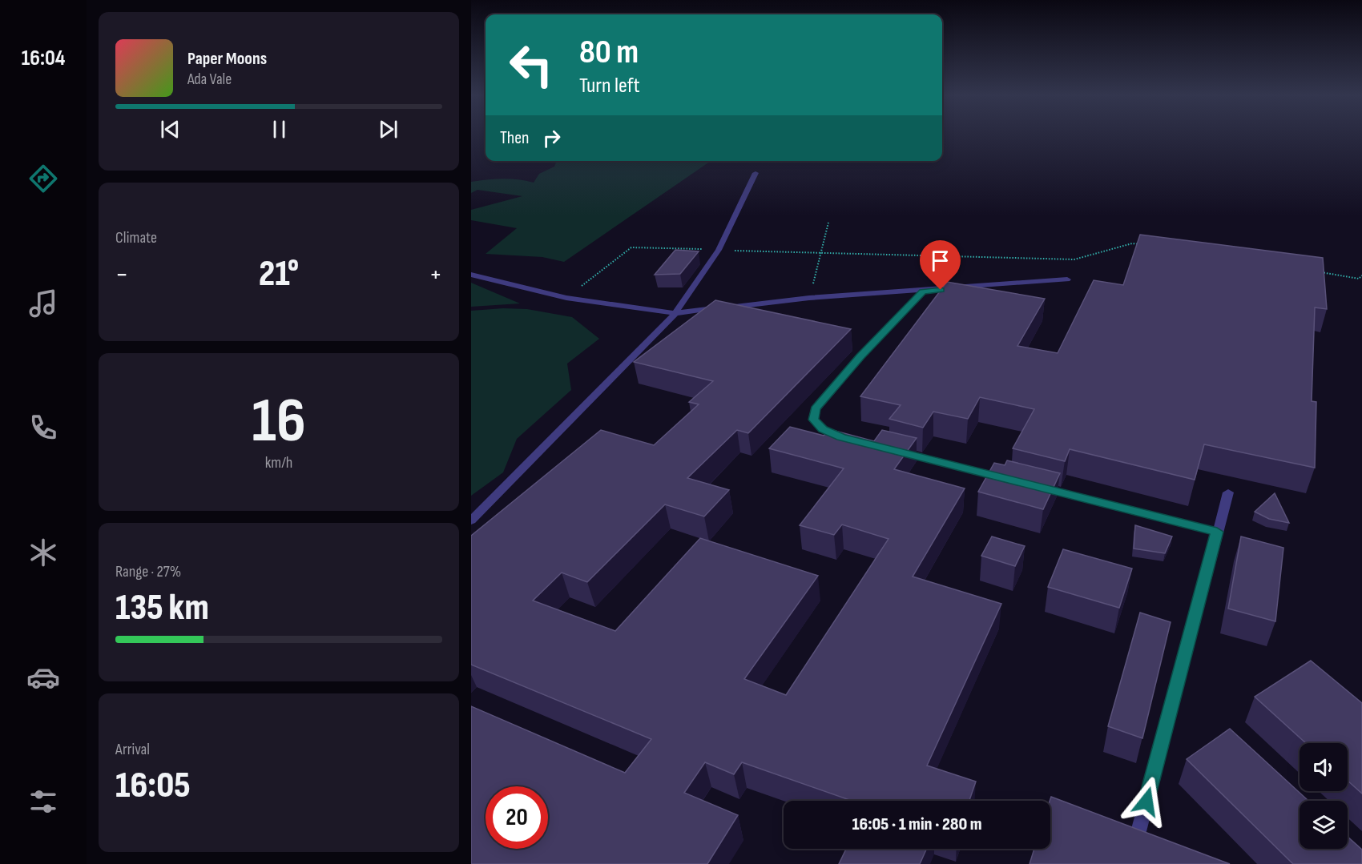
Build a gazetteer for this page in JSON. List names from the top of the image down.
{
  "page": {
    "tabs": "16:04",
    "turn": ["80 m", "Turn left"],
    "song": ["Paper Moons", "Ada Vale"],
    "then": "Then",
    "tile": [
      "Climate",
      ["16", "km/h"],
      ["Range · 27%", "135 km"],
      ["Arrival", "16:05"]
    ],
    "heat": ["−", "21°", "+"],
    "limit": "20",
    "trip": "16:05 · 1 min · 280 m"
  }
}
